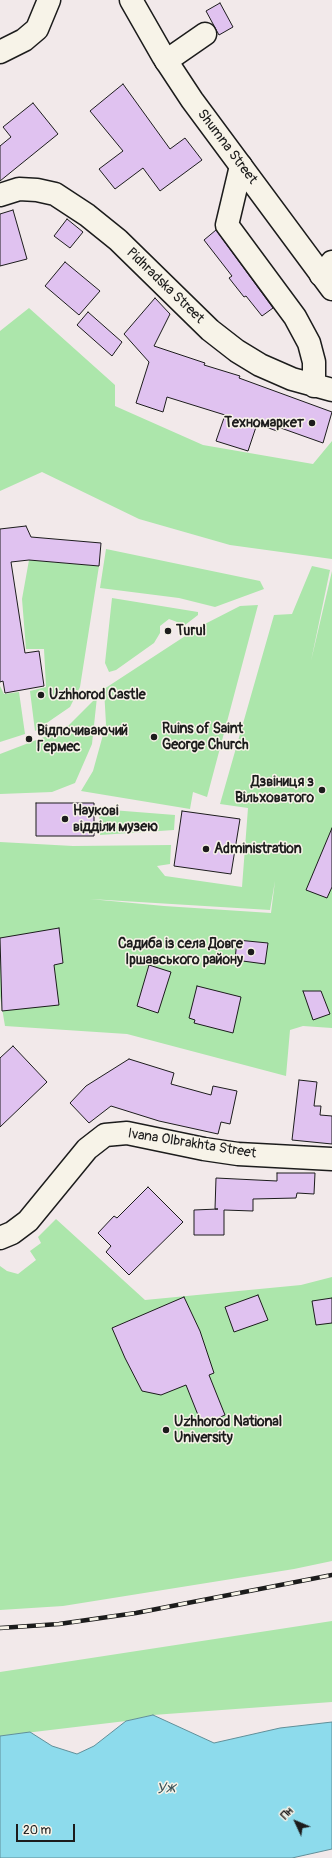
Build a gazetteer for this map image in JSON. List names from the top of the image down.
{
  "streets": {
    "street": ["Shumna Street", "Pidhradska Street", "Ivana Olbrakhta Street"]
  },
  "water": ["Уж"],
  "places": [
    "Техномаркет",
    "Turul",
    "Uzhhorod Castle",
    "Ruins of Saint George Church",
    "Відпочиваючий Гермес",
    "Дзвіниця з Вільховатого",
    "Наукові відділи музею",
    "Administration",
    "Садиба із села Довге Іршавського району",
    "Uzhhorod National University"
  ],
  "scale_bar": "20 m",
  "north": "top left"
}
